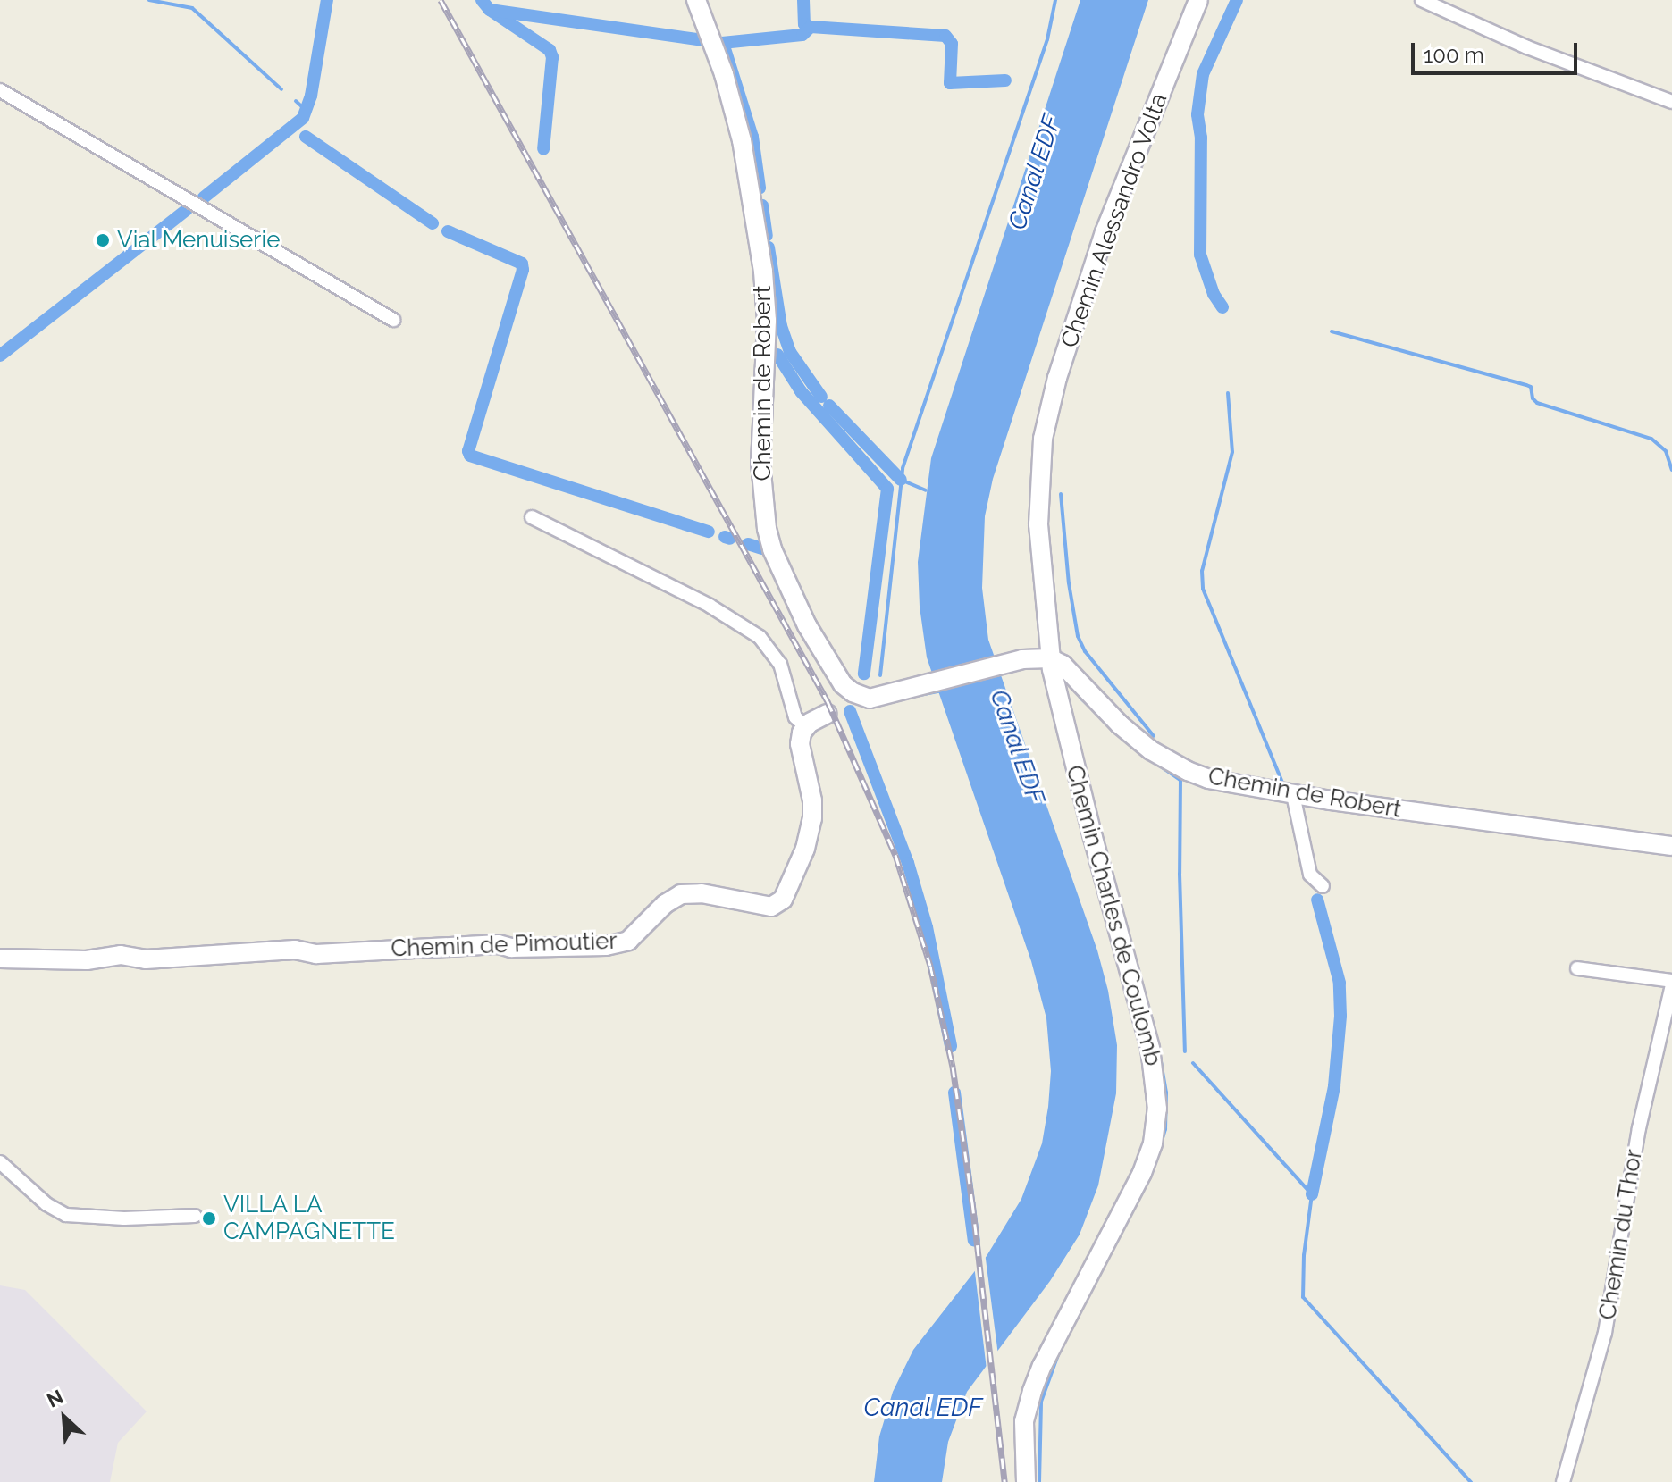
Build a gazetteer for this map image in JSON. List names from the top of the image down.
{
  "streets": {
    "street": [
      "Chemin Alessandro Volta",
      "Chemin de Robert",
      "Chemin Charles de Coulomb",
      "Chemin de Pimoutier",
      "Chemin du Thor"
    ]
  },
  "crossings": [
    ["Chemin Alessandro Volta", "Chemin de Robert"],
    ["Chemin Alessandro Volta", "Chemin Charles de Coulomb"]
  ],
  "water": ["Canal EDF"],
  "places": ["Vial Menuiserie", "VILLA LA CAMPAGNETTE"],
  "scale_bar": "100 m",
  "north": "top left"
}
